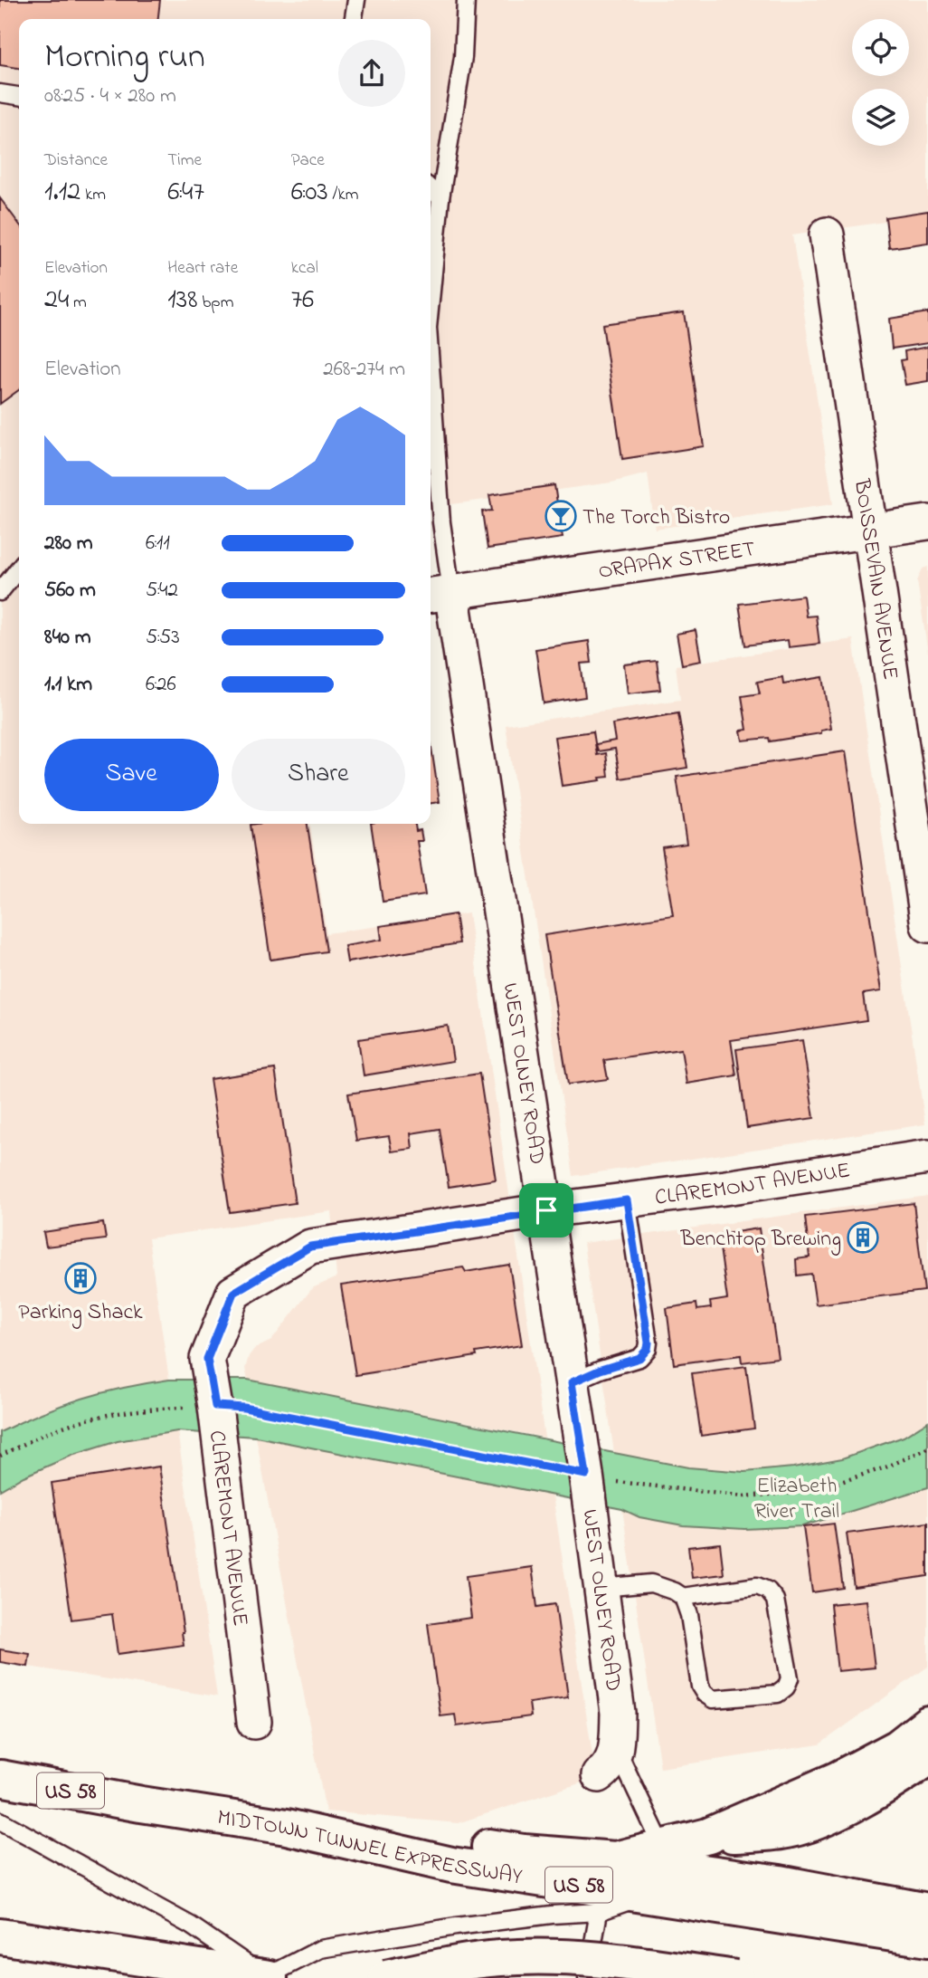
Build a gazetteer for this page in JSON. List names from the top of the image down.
{
  "streets": {
    "main road": ["US 58", "MIDTOWN TUNNEL EXPRESSWAY"],
    "street": [
      "ORAPAX STREET",
      "BOISSEVAIN AVENUE",
      "WEST OLNEY ROAD",
      "CLAREMONT AVENUE"
    ]
  },
  "crossings": [
    ["ORAPAX STREET", "BOISSEVAIN AVENUE"],
    ["ORAPAX STREET", "WEST OLNEY ROAD"],
    ["WEST OLNEY ROAD", "CLAREMONT AVENUE"],
    ["US 58", "MIDTOWN TUNNEL EXPRESSWAY"]
  ],
  "parks": ["Elizabeth River Trail"],
  "places": {
    "bar": ["The Torch Bistro"],
    "building": ["Benchtop Brewing", "Parking Shack"]
  },
  "page": {
    "heading": ["Morning run", "08:25 · 4 × 280 m"],
    "stats": [
      ["Distance", "1.12 km"],
      ["Time", "6:47"],
      ["Pace", "6:03 /km"],
      ["Elevation", "24 m"],
      ["Heart rate", "138 bpm"],
      ["kcal", "76"]
    ],
    "chart": ["Elevation", "268–274 m"],
    "list": [
      {
        "name": "280 m",
        "note": "6:11"
      },
      {
        "name": "560 m",
        "note": "5:42"
      },
      {
        "name": "840 m",
        "note": "5:53"
      },
      {
        "name": "1.1 km",
        "note": "6:26"
      }
    ],
    "buttons": ["Save", "Share"]
  }
}
